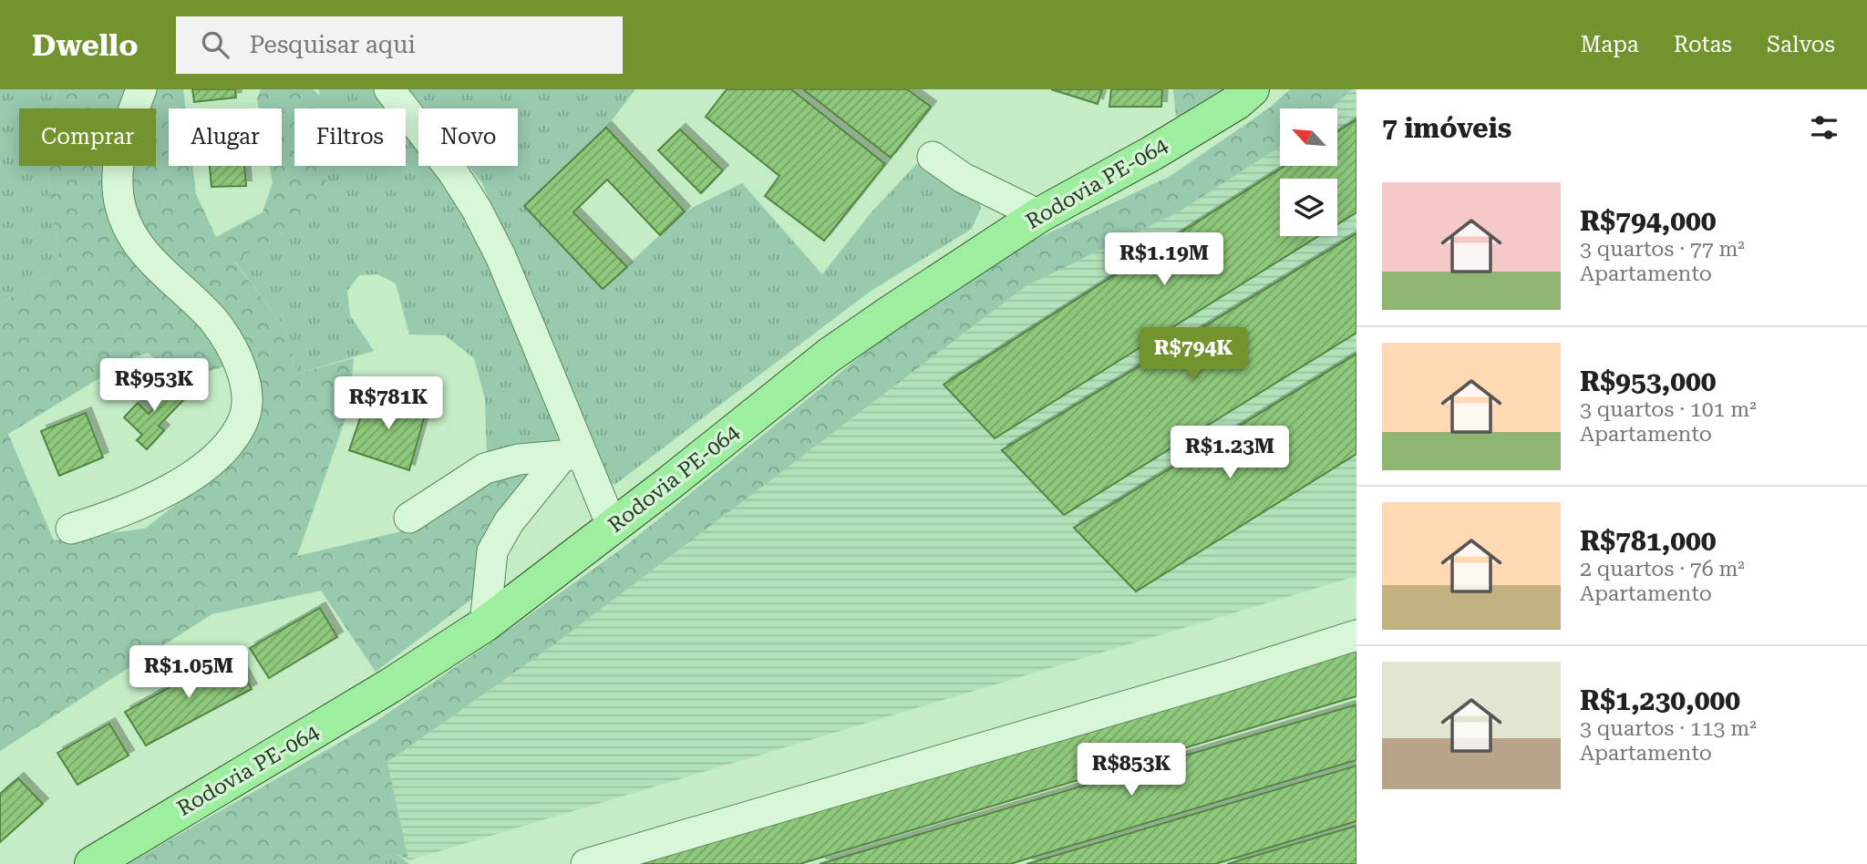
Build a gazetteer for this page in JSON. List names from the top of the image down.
{
  "streets": {
    "main road": ["Rodovia PE-064"]
  },
  "north": "top left",
  "page": {
    "header": "Dwello",
    "search": "Pesquisar aqui",
    "nav": ["Mapa", "Rotas", "Salvos"],
    "heading": "7 imóveis",
    "chip": [
      "Comprar",
      "Alugar",
      "Filtros",
      "Novo"
    ],
    "list": [
      {
        "name": "R$794,000",
        "note": "3 quartos · 77 m² · Apartamento"
      },
      {
        "name": "R$953,000",
        "note": "3 quartos · 101 m² · Apartamento"
      },
      {
        "name": "R$781,000",
        "note": "2 quartos · 76 m² · Apartamento"
      },
      {
        "name": "R$1,230,000",
        "note": "3 quartos · 113 m² · Apartamento"
      }
    ],
    "price": [
      "R$1.19M",
      "R$794K",
      "R$953K",
      "R$781K",
      "R$1.23M",
      "R$1.05M",
      "R$853K"
    ]
  }
}
